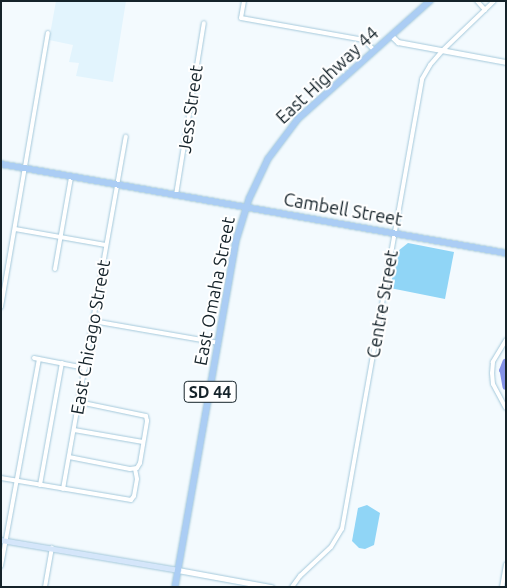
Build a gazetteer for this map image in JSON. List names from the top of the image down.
{
  "streets": {
    "main road": [
      "East Highway 44",
      "Cambell Street",
      "East Omaha Street",
      "SD 44"
    ],
    "street": ["Jess Street", "Centre Street", "East Chicago Street"]
  },
  "crossings": [
    ["East Highway 44", "Cambell Street"],
    ["East Highway 44", "East Omaha Street"],
    ["Jess Street", "Cambell Street"],
    ["Cambell Street", "East Omaha Street"],
    ["Cambell Street", "Centre Street"],
    ["Cambell Street", "East Chicago Street"]
  ]
}
